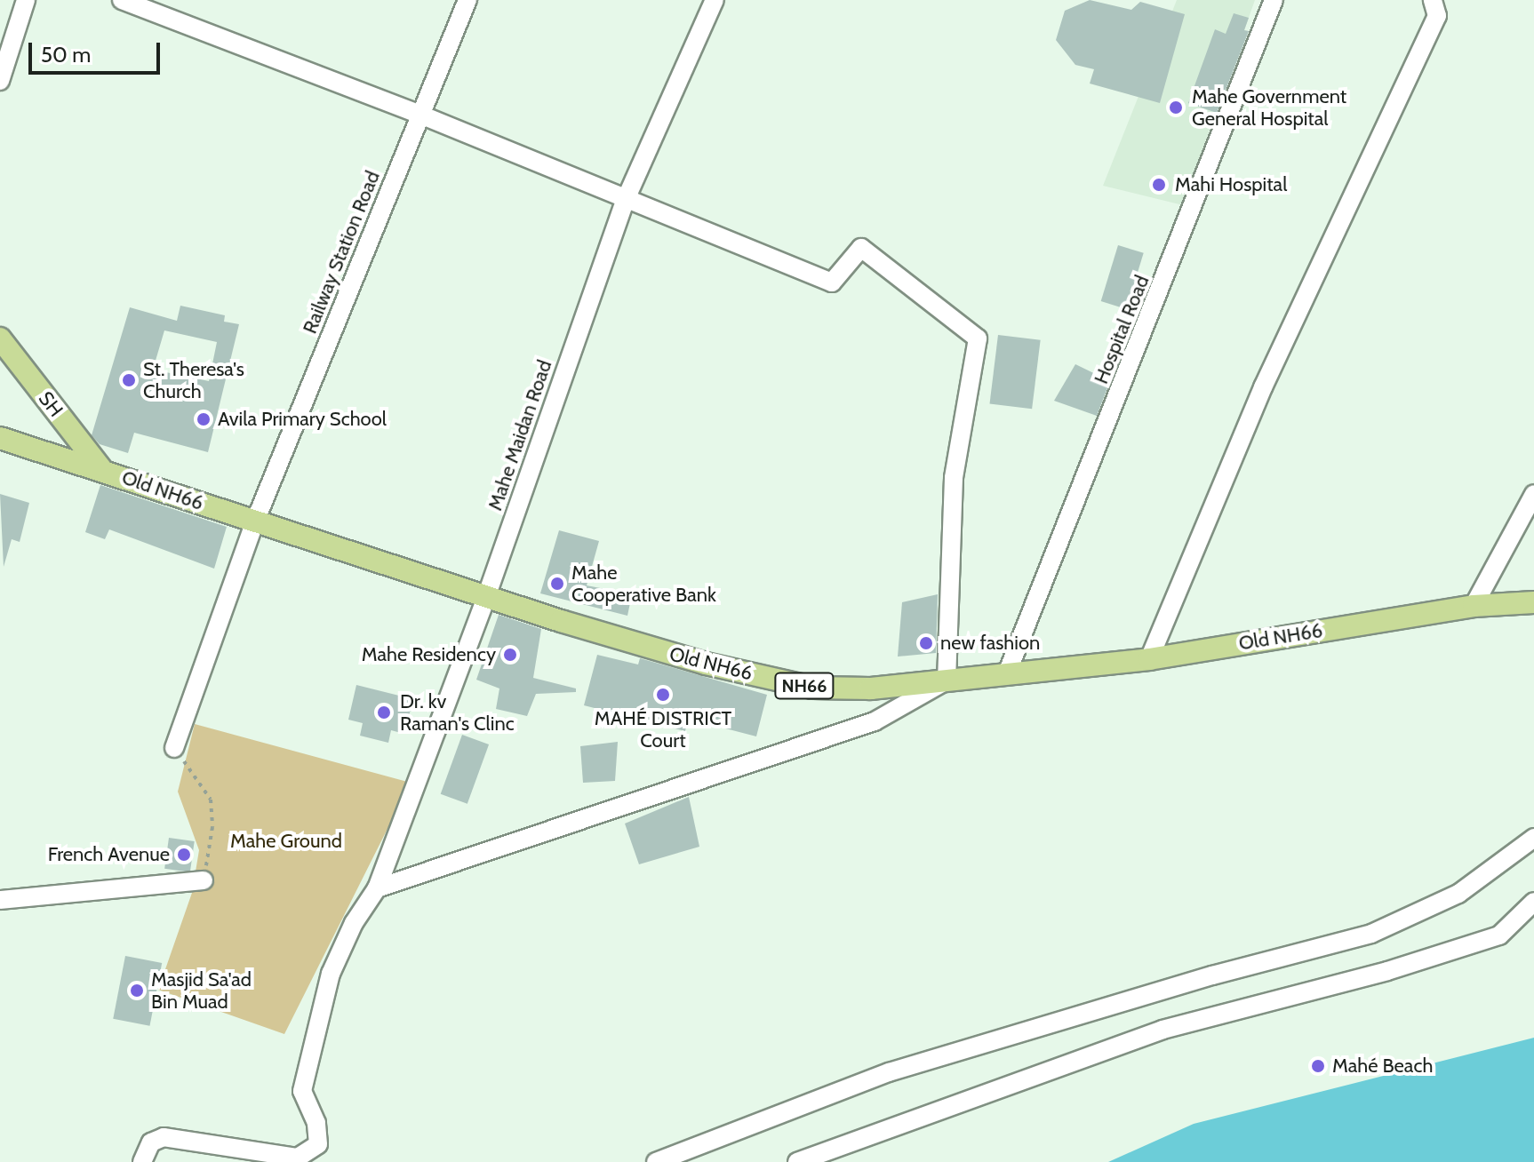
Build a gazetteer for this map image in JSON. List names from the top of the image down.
{
  "streets": {
    "main road": ["SH", "Old NH66", "NH66"],
    "street": ["Railway Station Road", "Hospital Road", "Mahe Maidan Road"]
  },
  "crossings": [
    ["Railway Station Road", "Old NH66"],
    ["Hospital Road", "Old NH66"],
    ["SH", "Old NH66"],
    ["Mahe Maidan Road", "Old NH66"]
  ],
  "parks": ["Mahe Ground"],
  "places": [
    "Mahe Government General Hospital",
    "Mahi Hospital",
    "St. Theresa's Church",
    "Avila Primary School",
    "Mahe Cooperative Bank",
    "new fashion",
    "Mahe Residency",
    "MAHÉ DISTRICT Court",
    "Dr. kv Raman's Clinc",
    "French Avenue",
    "Masjid Sa'ad Bin Muad",
    "Mahé Beach"
  ],
  "scale_bar": "50 m"
}
